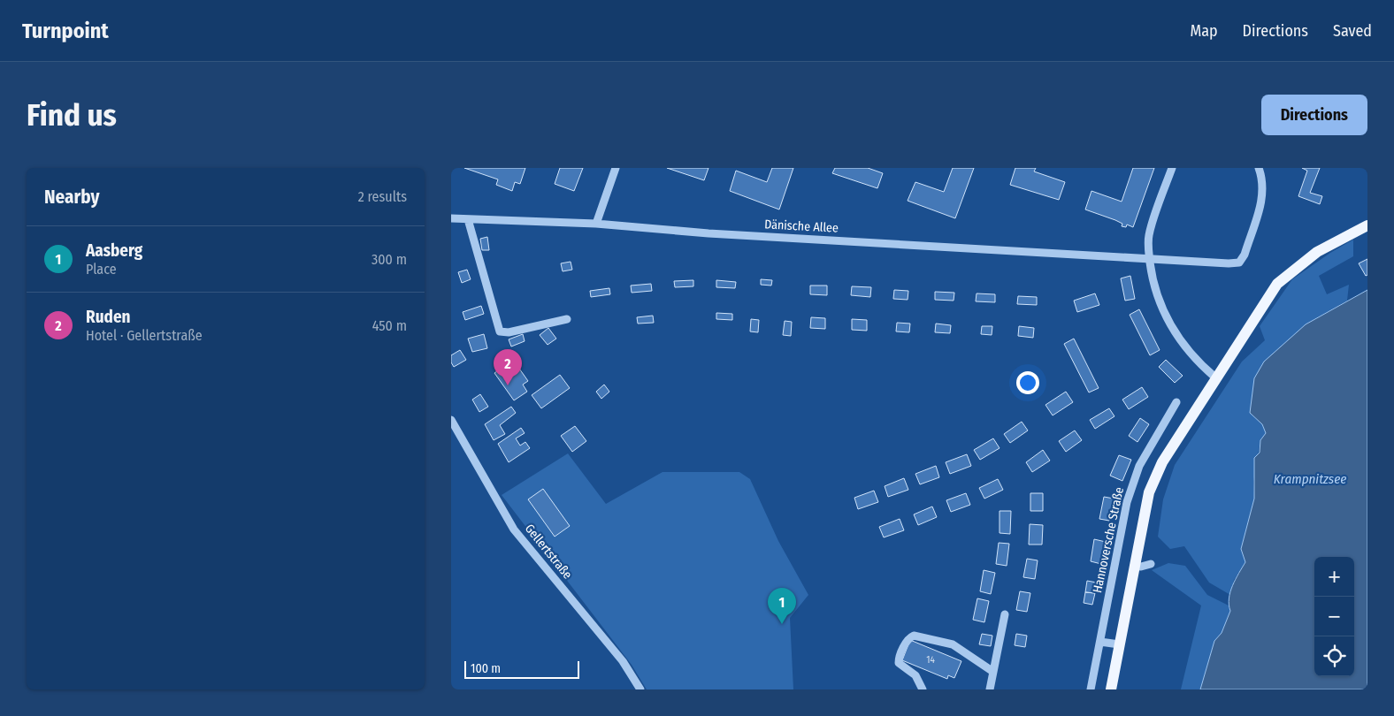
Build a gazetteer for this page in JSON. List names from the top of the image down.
{
  "streets": {
    "street": ["Dänische Allee", "Hannoversche Straße", "Gellertstraße"]
  },
  "water": ["Krampnitzsee"],
  "house_numbers": ["14"],
  "scale_bar": "100 m",
  "page": {
    "header": "Turnpoint",
    "nav": ["Map", "Directions", "Saved"],
    "buttons": "Directions",
    "title": "Find us",
    "heading": ["Nearby", "2 results"],
    "list": [
      {
        "mark": "1",
        "name": "Aasberg",
        "note": "Place",
        "value": "300 m"
      },
      {
        "mark": "2",
        "name": "Ruden",
        "note": "Hotel · Gellertstraße",
        "value": "450 m"
      }
    ],
    "pins": ["2", "1"],
    "map_buttons": ["+", "−"],
    "scale": "100 m"
  }
}
